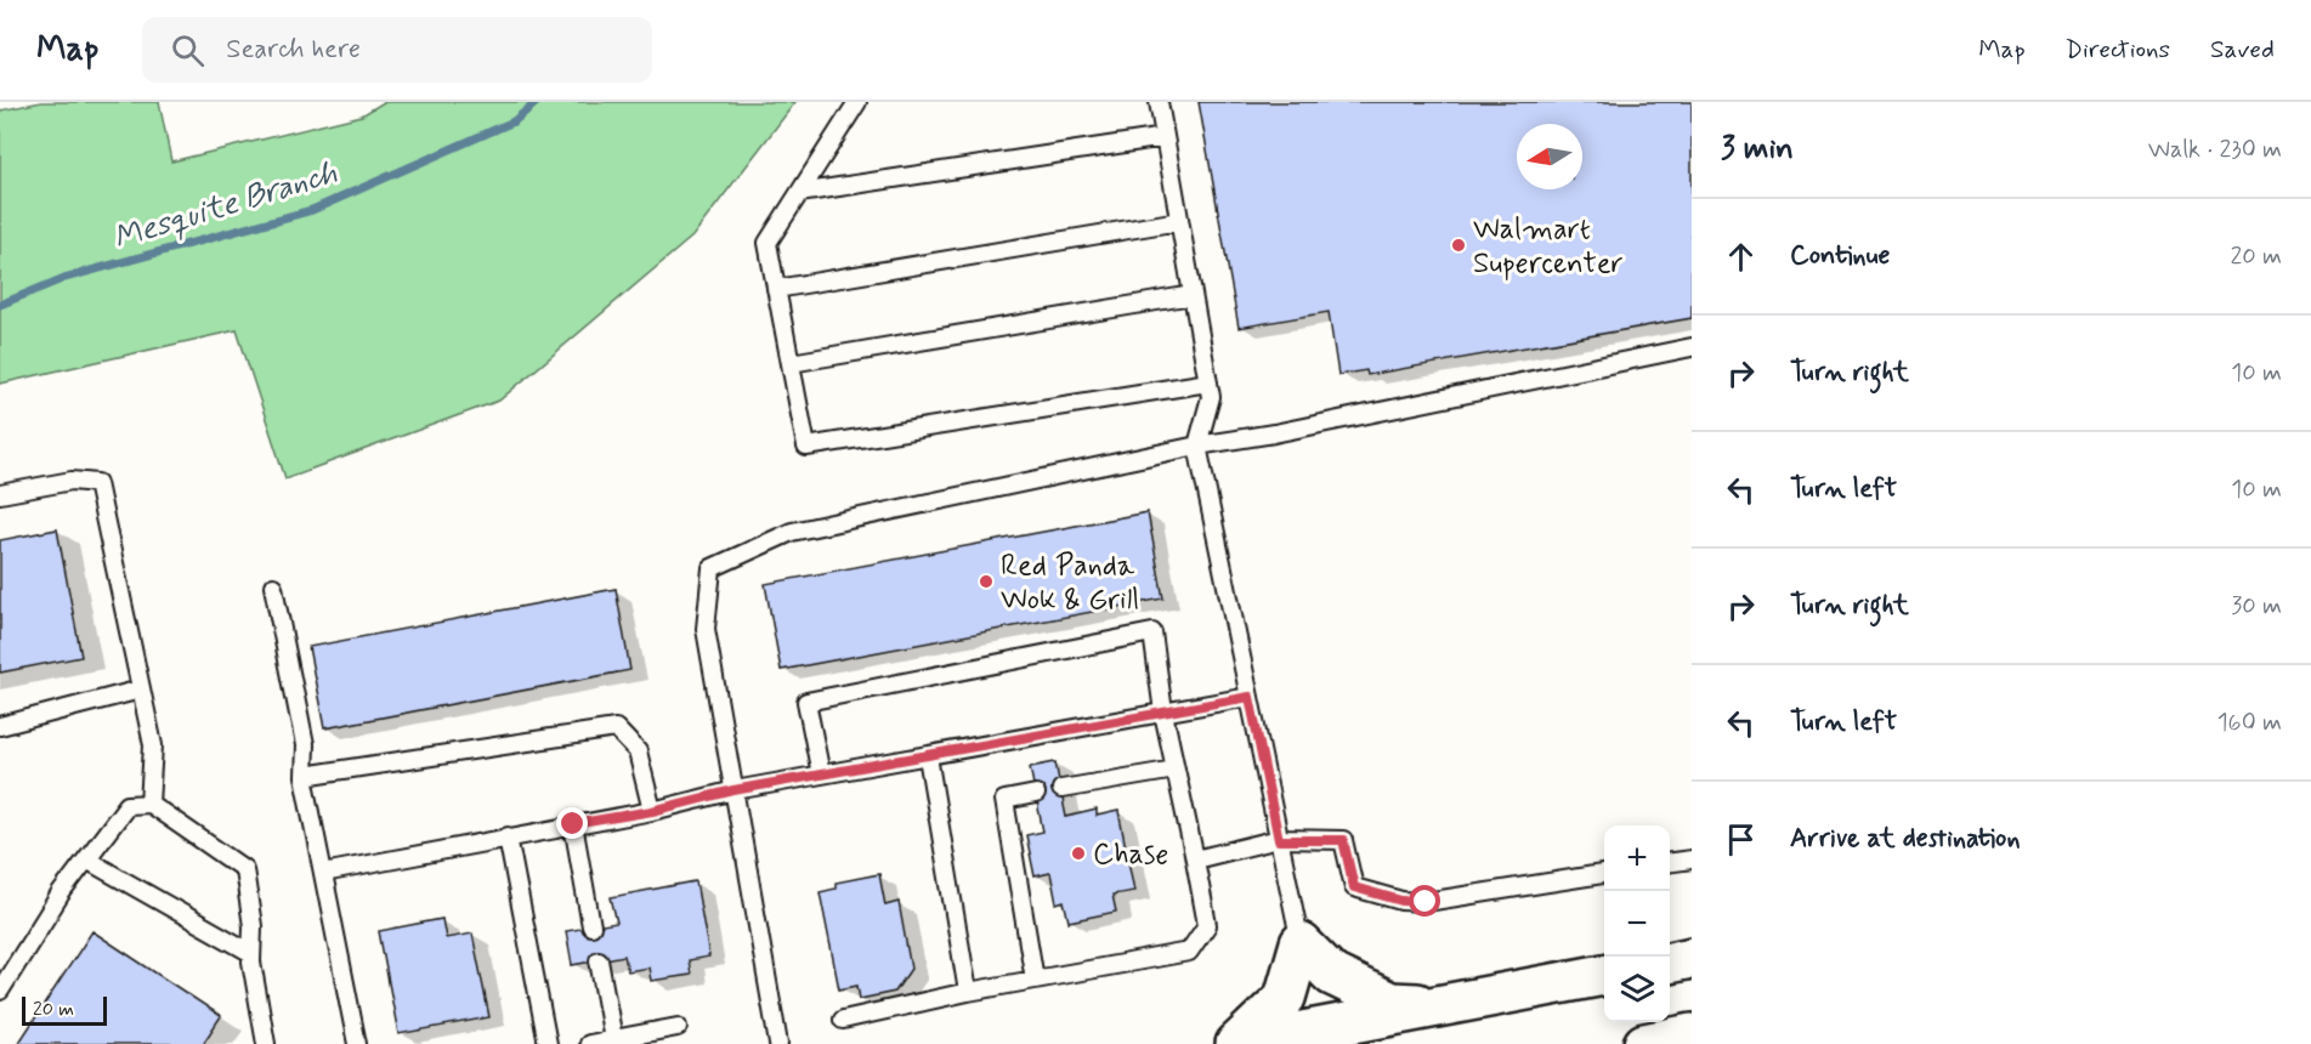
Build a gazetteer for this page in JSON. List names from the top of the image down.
{
  "water": ["Mesquite Branch"],
  "places": ["Walmart Supercenter", "Red Panda Wok & Grill", "Chase"],
  "scale_bar": "20 m",
  "north": "left",
  "page": {
    "header": "Map",
    "search": "Search here",
    "nav": ["Map", "Directions", "Saved"],
    "heading": ["3 min", "Walk · 230 m"],
    "list": [
      ["Continue", "20 m"],
      ["Turn right", "10 m"],
      ["Turn left", "10 m"],
      ["Turn right", "30 m"],
      ["Turn left", "160 m"],
      "Arrive at destination"
    ],
    "map_buttons": ["+", "−"],
    "scale": "20 m"
  }
}
